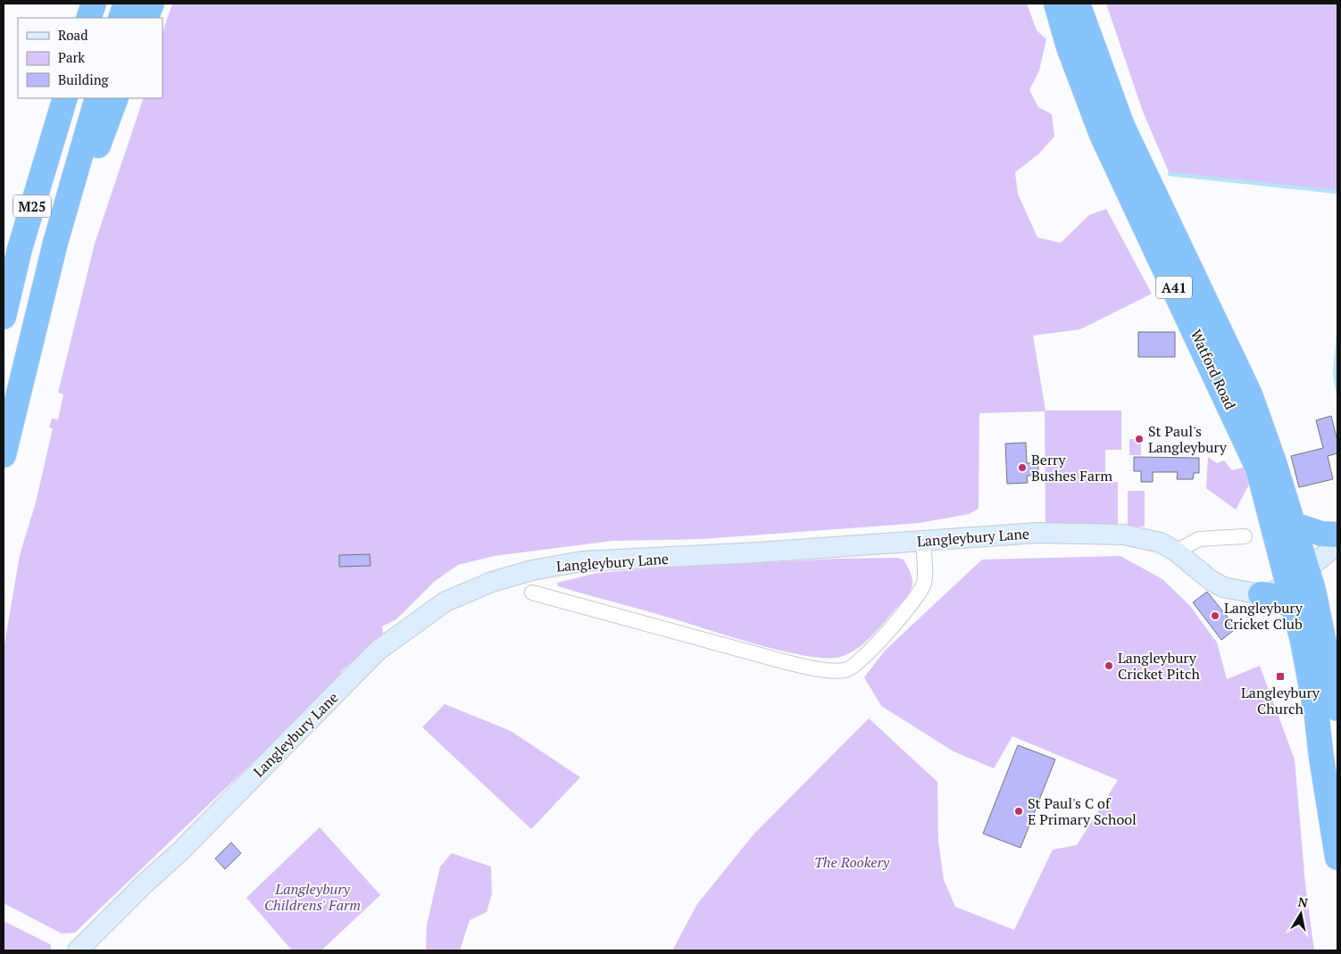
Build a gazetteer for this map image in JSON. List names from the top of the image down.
{
  "streets": {
    "highway": ["M25", "A41", "Watford Road"],
    "street": ["Langleybury Lane"]
  },
  "parks": ["The Rookery", "Langleybury Childrens' Farm"],
  "places": {
    "other": [
      "St Paul's Langleybury",
      "Berry Bushes Farm",
      "Langleybury Cricket Club",
      "Langleybury Cricket Pitch",
      "St Paul's C of E Primary School"
    ],
    "transit": ["Langleybury Church"]
  },
  "legend": ["Road", "Park", "Building"],
  "north": "top"
}
